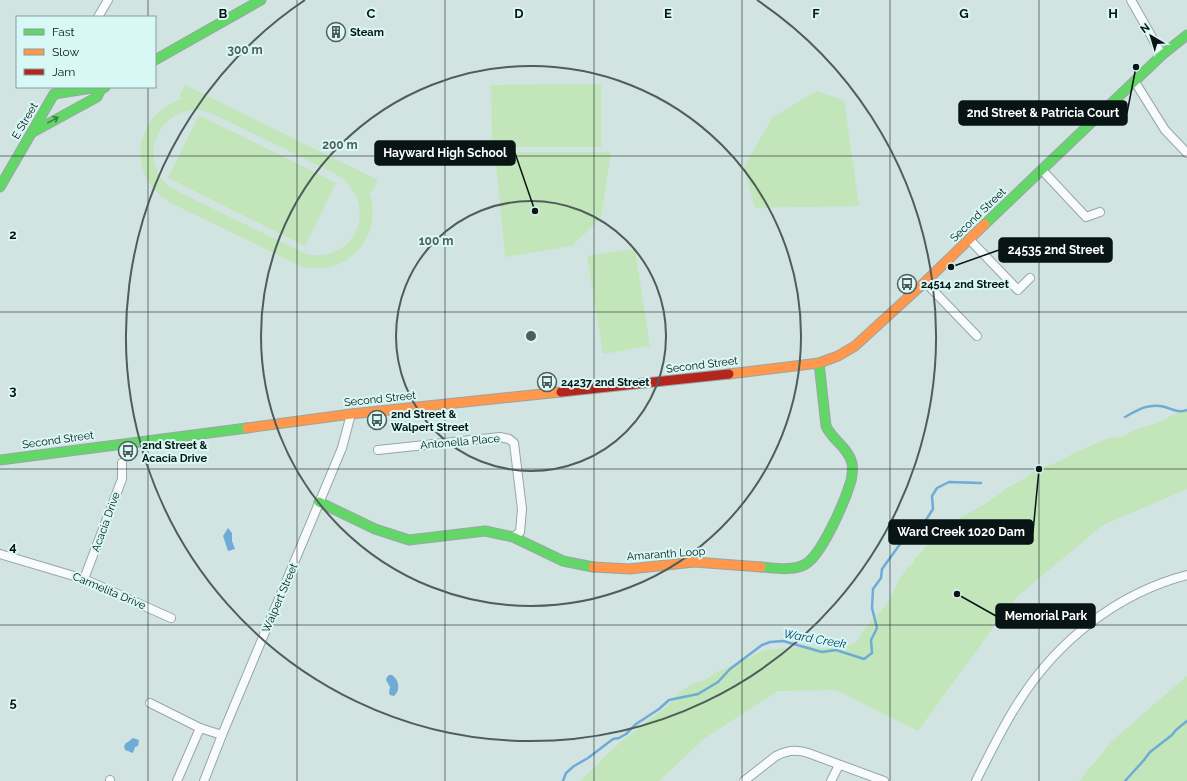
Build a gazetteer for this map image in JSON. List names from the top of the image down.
{
  "streets": {
    "street": [
      "E Street",
      "Second Street",
      "Antonella Place",
      "Acacia Drive",
      "Amaranth Loop",
      "Carmelita Drive",
      "Walpert Street"
    ]
  },
  "crossings": [
    ["Second Street", "Amaranth Loop"],
    ["Second Street", "Walpert Street"],
    ["Antonella Place", "Amaranth Loop"],
    ["Acacia Drive", "Carmelita Drive"],
    ["Amaranth Loop", "Walpert Street"]
  ],
  "water": ["Ward Creek"],
  "places": {
    "building": ["Steam"],
    "other": [
      "2nd Street & Patricia Court",
      "Hayward High School",
      "24535 2nd Street",
      "Ward Creek 1020 Dam",
      "Memorial Park"
    ],
    "bus stop": [
      "24514 2nd Street",
      "24237 2nd Street",
      "2nd Street & Walpert Street",
      "2nd Street & Acacia Drive"
    ]
  },
  "legend": ["Fast", "Slow", "Jam"],
  "north": "top left",
  "grid": {
    "columns": [
      "B",
      "C",
      "D",
      "E",
      "F",
      "G",
      "H"
    ],
    "rows": [
      "2",
      "3",
      "4",
      "5"
    ]
  },
  "rings": ["300 m", "200 m", "100 m"]
}
